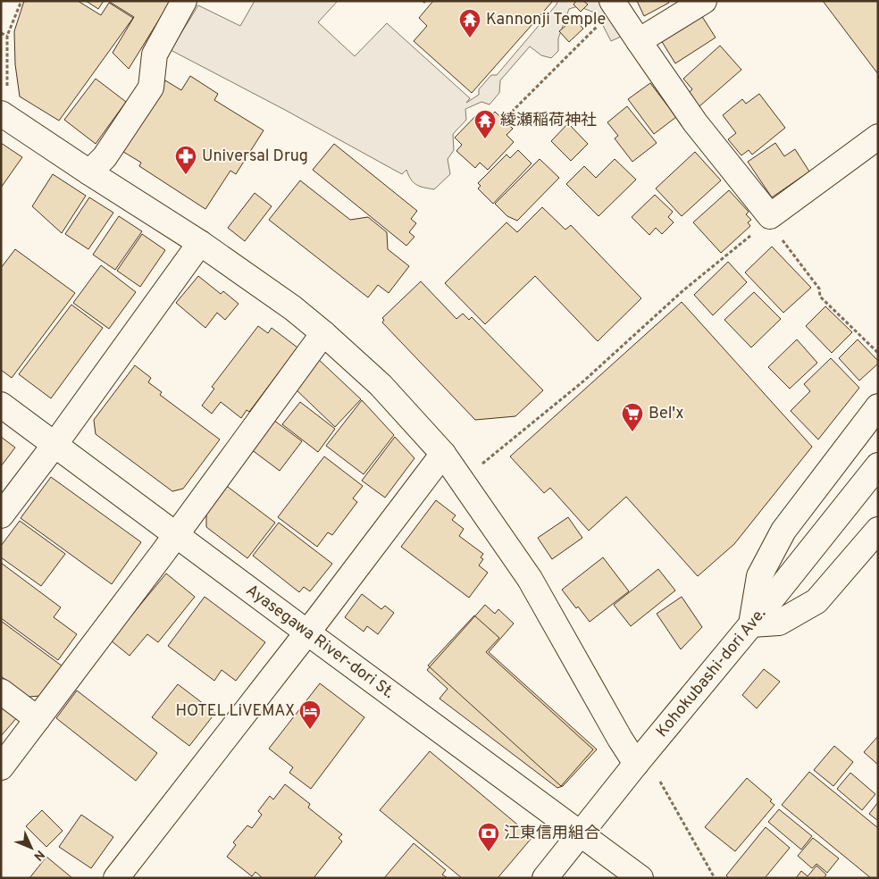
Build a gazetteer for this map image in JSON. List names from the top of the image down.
{
  "streets": {
    "street": ["Ayasegawa River-dori St.", "Kohokubashi-dori Ave."]
  },
  "crossings": [
    ["Ayasegawa River-dori St.", "Kohokubashi-dori Ave."]
  ],
  "places": {
    "temple": ["Kannonji Temple", "綾瀬稲荷神社"],
    "pharmacy": ["Universal Drug"],
    "supermarket": ["Bel'x"],
    "hotel": ["HOTEL LiVEMAX"],
    "bank": ["江東信用組合"]
  },
  "north": "bottom right"
}
